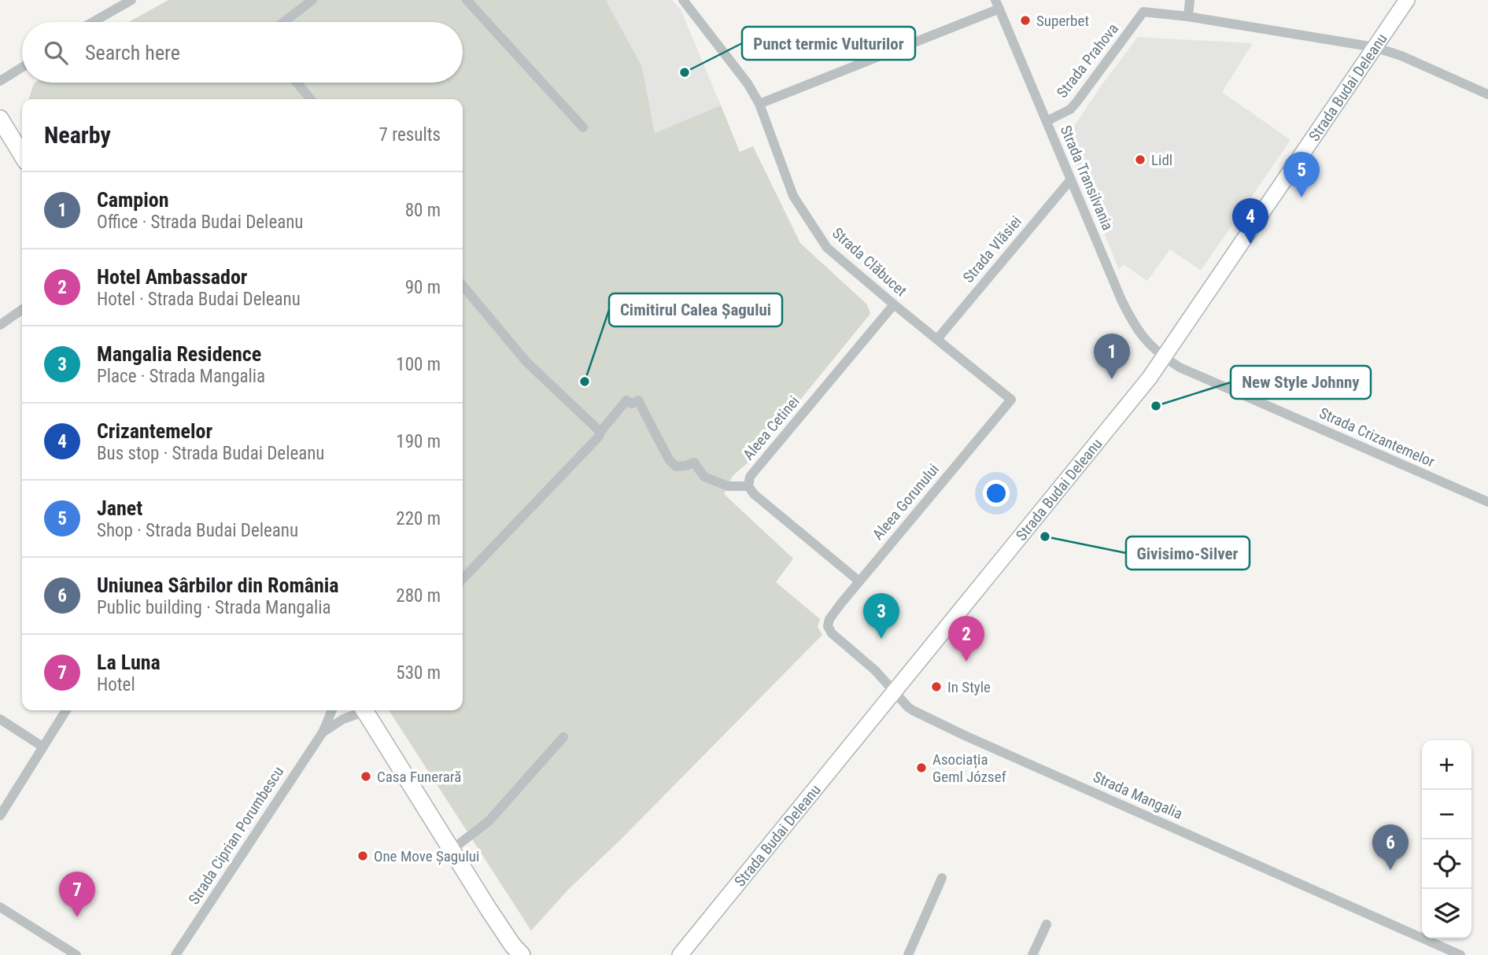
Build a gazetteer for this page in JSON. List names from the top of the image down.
{
  "streets": {
    "main road": ["Strada Budai Deleanu"],
    "street": [
      "Strada Prahova",
      "Strada Transilvania",
      "Strada Vlăsiei",
      "Strada Clăbucet",
      "Aleea Cetinei",
      "Strada Crizantemelor",
      "Aleea Gorunului",
      "Strada Mangalia",
      "Strada Ciprian Porumbescu"
    ]
  },
  "crossings": [
    ["Strada Prahova", "Strada Budai Deleanu"],
    ["Strada Prahova", "Strada Transilvania"],
    ["Strada Budai Deleanu", "Strada Transilvania"],
    ["Strada Budai Deleanu", "Strada Crizantemelor"],
    ["Strada Budai Deleanu", "Strada Mangalia"],
    ["Strada Transilvania", "Strada Vlăsiei"],
    ["Strada Transilvania", "Strada Crizantemelor"],
    ["Strada Vlăsiei", "Strada Clăbucet"],
    ["Strada Clăbucet", "Aleea Cetinei"],
    ["Strada Clăbucet", "Aleea Gorunului"],
    ["Aleea Gorunului", "Strada Mangalia"]
  ],
  "places": [
    "Superbet",
    "Punct termic Vulturilor",
    "Lidl",
    "Cimitirul Calea Șagului",
    "New Style Johnny",
    "Givisimo-Silver",
    "In Style",
    "Asociația Geml József",
    "Casa Funerară",
    "One Move Șagului"
  ],
  "page": {
    "search": "Search here",
    "heading": ["Nearby", "7 results"],
    "pins": [
      "5",
      "4",
      "1",
      "3",
      "2",
      "6",
      "7"
    ],
    "list": [
      {
        "mark": "1",
        "name": "Campion",
        "note": "Office · Strada Budai Deleanu",
        "value": "80 m"
      },
      {
        "mark": "2",
        "name": "Hotel Ambassador",
        "note": "Hotel · Strada Budai Deleanu",
        "value": "90 m"
      },
      {
        "mark": "3",
        "name": "Mangalia Residence",
        "note": "Place · Strada Mangalia",
        "value": "100 m"
      },
      {
        "mark": "4",
        "name": "Crizantemelor",
        "note": "Bus stop · Strada Budai Deleanu",
        "value": "190 m"
      },
      {
        "mark": "5",
        "name": "Janet",
        "note": "Shop · Strada Budai Deleanu",
        "value": "220 m"
      },
      {
        "mark": "6",
        "name": "Uniunea Sârbilor din România",
        "note": "Public building · Strada Mangalia",
        "value": "280 m"
      },
      {
        "mark": "7",
        "name": "La Luna",
        "note": "Hotel",
        "value": "530 m"
      }
    ],
    "map_buttons": ["+", "−"]
  }
}
